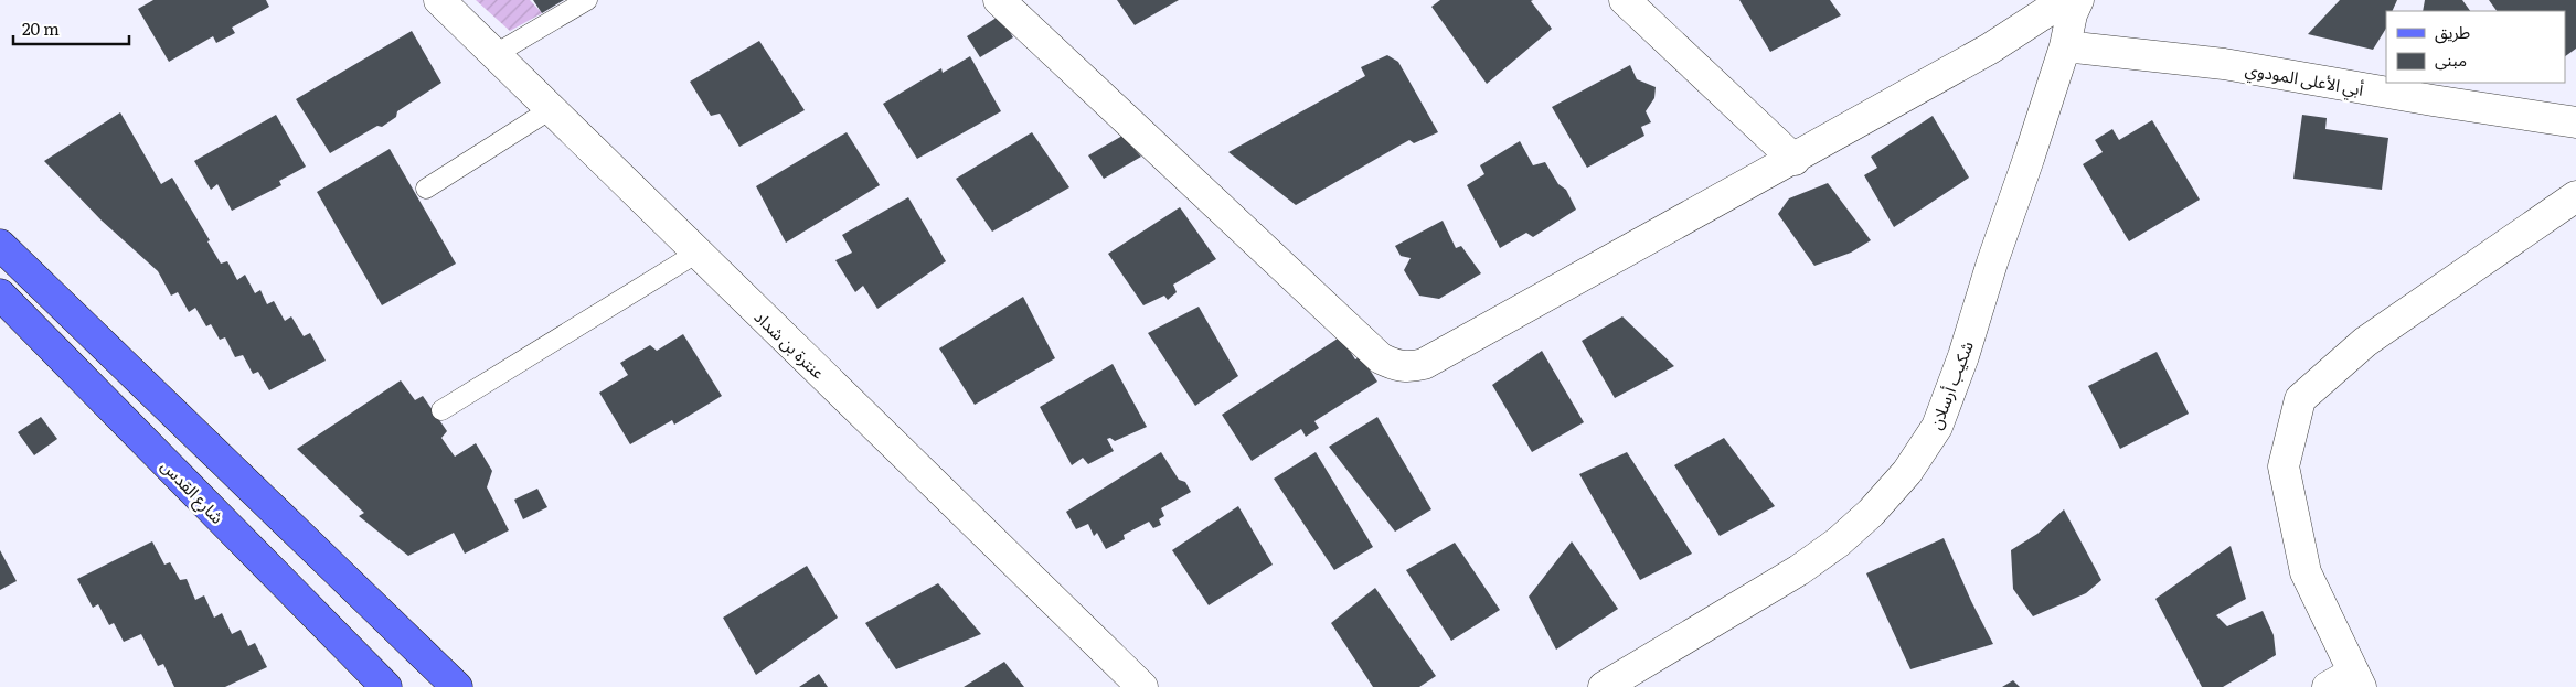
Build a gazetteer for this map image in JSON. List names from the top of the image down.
{
  "streets": {
    "main road": ["شارع القدس"],
    "street": ["أبي الأعلى المودوي", "عنترة بن شداد", "شكيب أرسلان"]
  },
  "crossings": [
    ["أبي الأعلى المودوي", "شكيب أرسلان"]
  ],
  "legend": ["طريق", "مبنى"],
  "scale_bar": "20 m"
}
